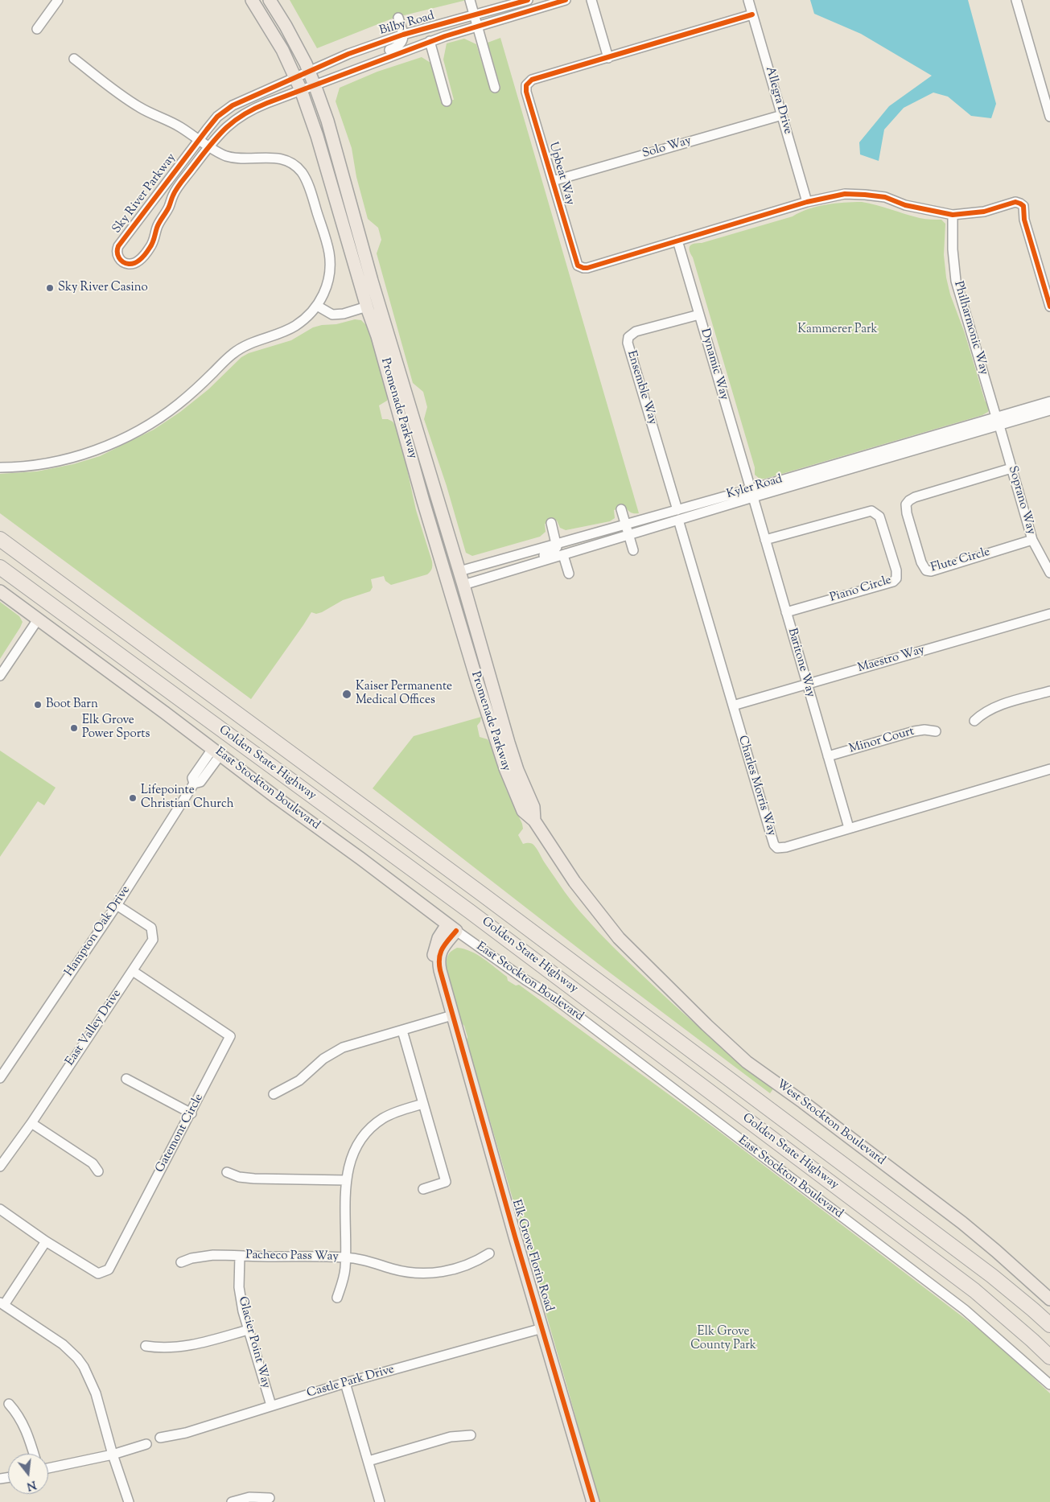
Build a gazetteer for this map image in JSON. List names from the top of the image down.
{
  "streets": {
    "highway": ["Golden State Highway"],
    "main road": [
      "Promenade Parkway",
      "East Stockton Boulevard",
      "West Stockton Boulevard",
      "Elk Grove Florin Road"
    ],
    "street": [
      "Bilby Road",
      "Allegra Drive",
      "Solo Way",
      "Upbeat Way",
      "Sky River Parkway",
      "Philharmonic Way",
      "Dynamic Way",
      "Ensemble Way",
      "Kyler Road",
      "Soprano Way",
      "Flute Circle",
      "Piano Circle",
      "Maestro Way",
      "Baritone Way",
      "Minor Court",
      "Charles Morris Way",
      "Hampton Oak Drive",
      "East Valley Drive",
      "Gatemont Circle",
      "Pacheco Pass Way",
      "Glacier Point Way",
      "Castle Park Drive"
    ]
  },
  "crossings": [
    ["Bilby Road", "Sky River Parkway"],
    ["Bilby Road", "Promenade Parkway"],
    ["Allegra Drive", "Solo Way"],
    ["Allegra Drive", "Upbeat Way"],
    ["Solo Way", "Upbeat Way"],
    ["Upbeat Way", "Philharmonic Way"],
    ["Upbeat Way", "Dynamic Way"],
    ["Philharmonic Way", "Kyler Road"],
    ["Philharmonic Way", "Soprano Way"],
    ["Dynamic Way", "Ensemble Way"],
    ["Dynamic Way", "Kyler Road"],
    ["Dynamic Way", "Baritone Way"],
    ["Ensemble Way", "Kyler Road"],
    ["Promenade Parkway", "Kyler Road"],
    ["Promenade Parkway", "West Stockton Boulevard"],
    ["Kyler Road", "Soprano Way"],
    ["Kyler Road", "Baritone Way"],
    ["Kyler Road", "Charles Morris Way"],
    ["Soprano Way", "Flute Circle"],
    ["Piano Circle", "Baritone Way"],
    ["Maestro Way", "Baritone Way"],
    ["Maestro Way", "Charles Morris Way"],
    ["Baritone Way", "Minor Court"],
    ["Baritone Way", "Charles Morris Way"],
    ["East Stockton Boulevard", "Hampton Oak Drive"],
    ["East Stockton Boulevard", "Elk Grove Florin Road"],
    ["Hampton Oak Drive", "East Valley Drive"],
    ["East Valley Drive", "Gatemont Circle"],
    ["Elk Grove Florin Road", "Castle Park Drive"],
    ["Pacheco Pass Way", "Glacier Point Way"],
    ["Glacier Point Way", "Castle Park Drive"]
  ],
  "parks": ["Kammerer Park", "Elk Grove County Park"],
  "places": [
    "Sky River Casino",
    "Kaiser Permanente Medical Offices",
    "Boot Barn",
    "Elk Grove Power Sports",
    "Lifepointe Christian Church"
  ],
  "north": "bottom"
}
